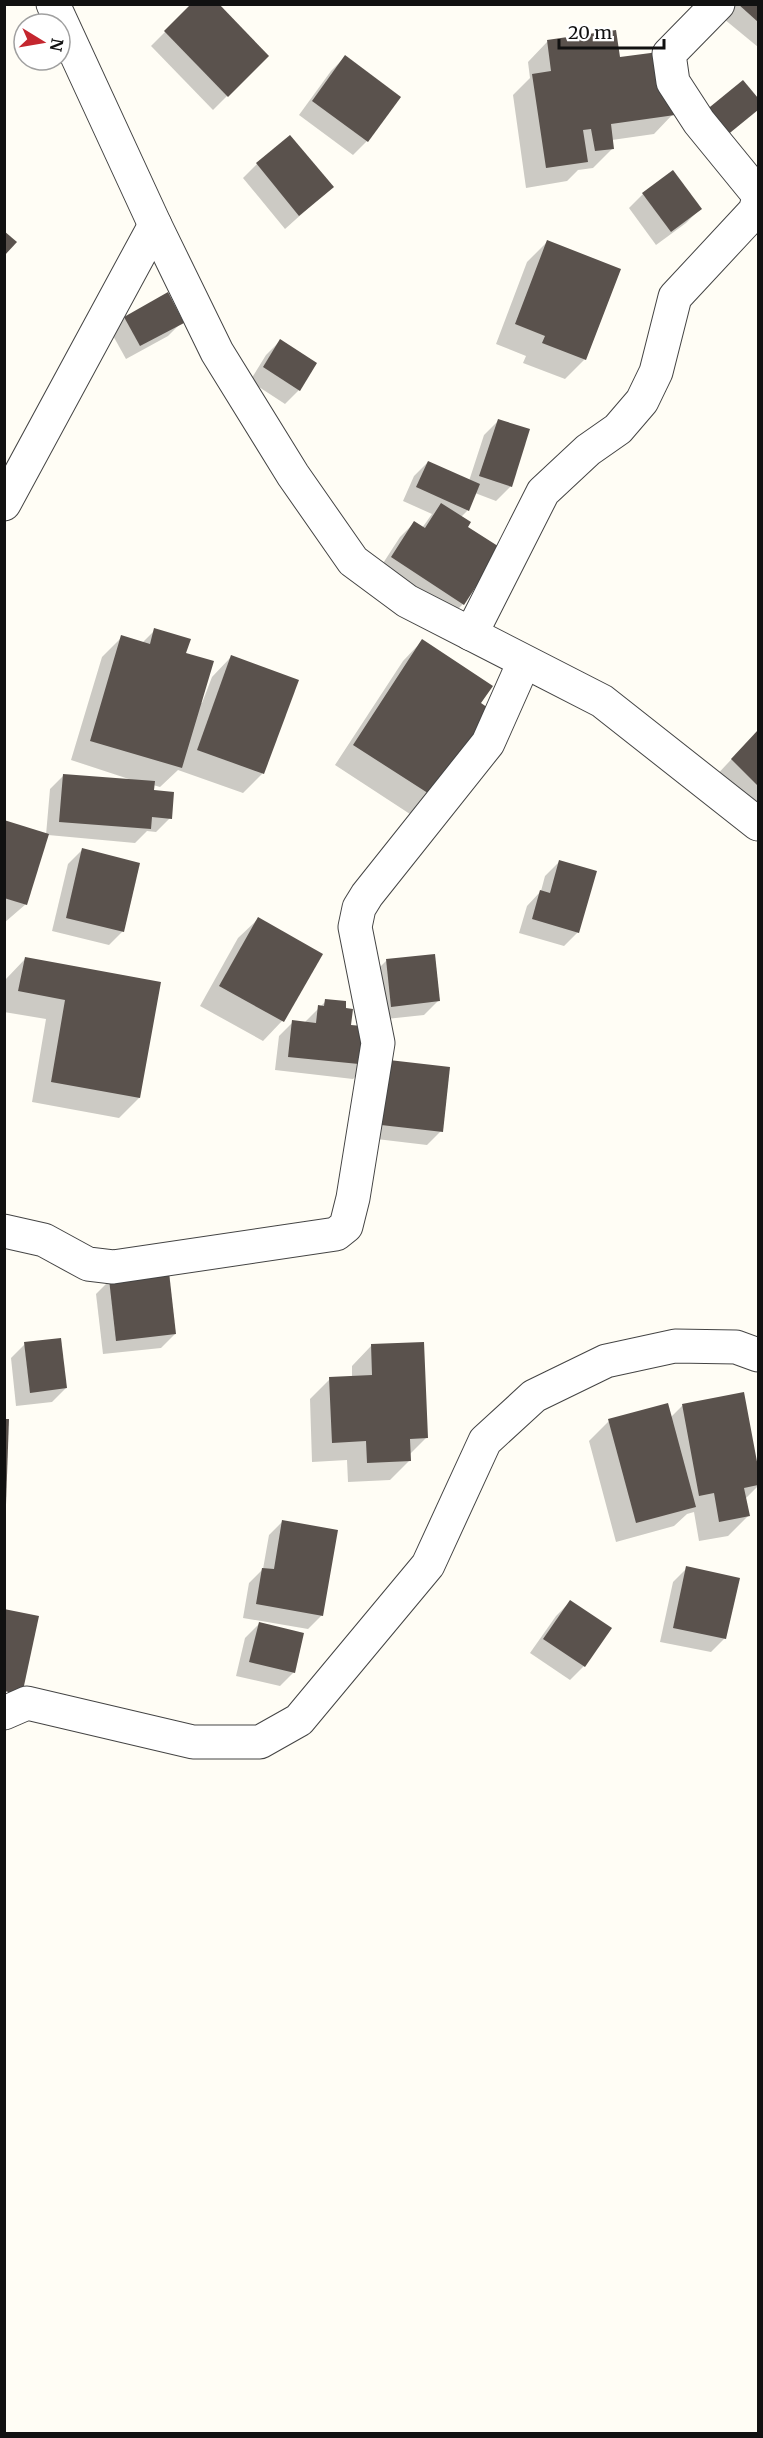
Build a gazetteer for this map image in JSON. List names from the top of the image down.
{
  "scale_bar": "20 m",
  "north": "right"
}
